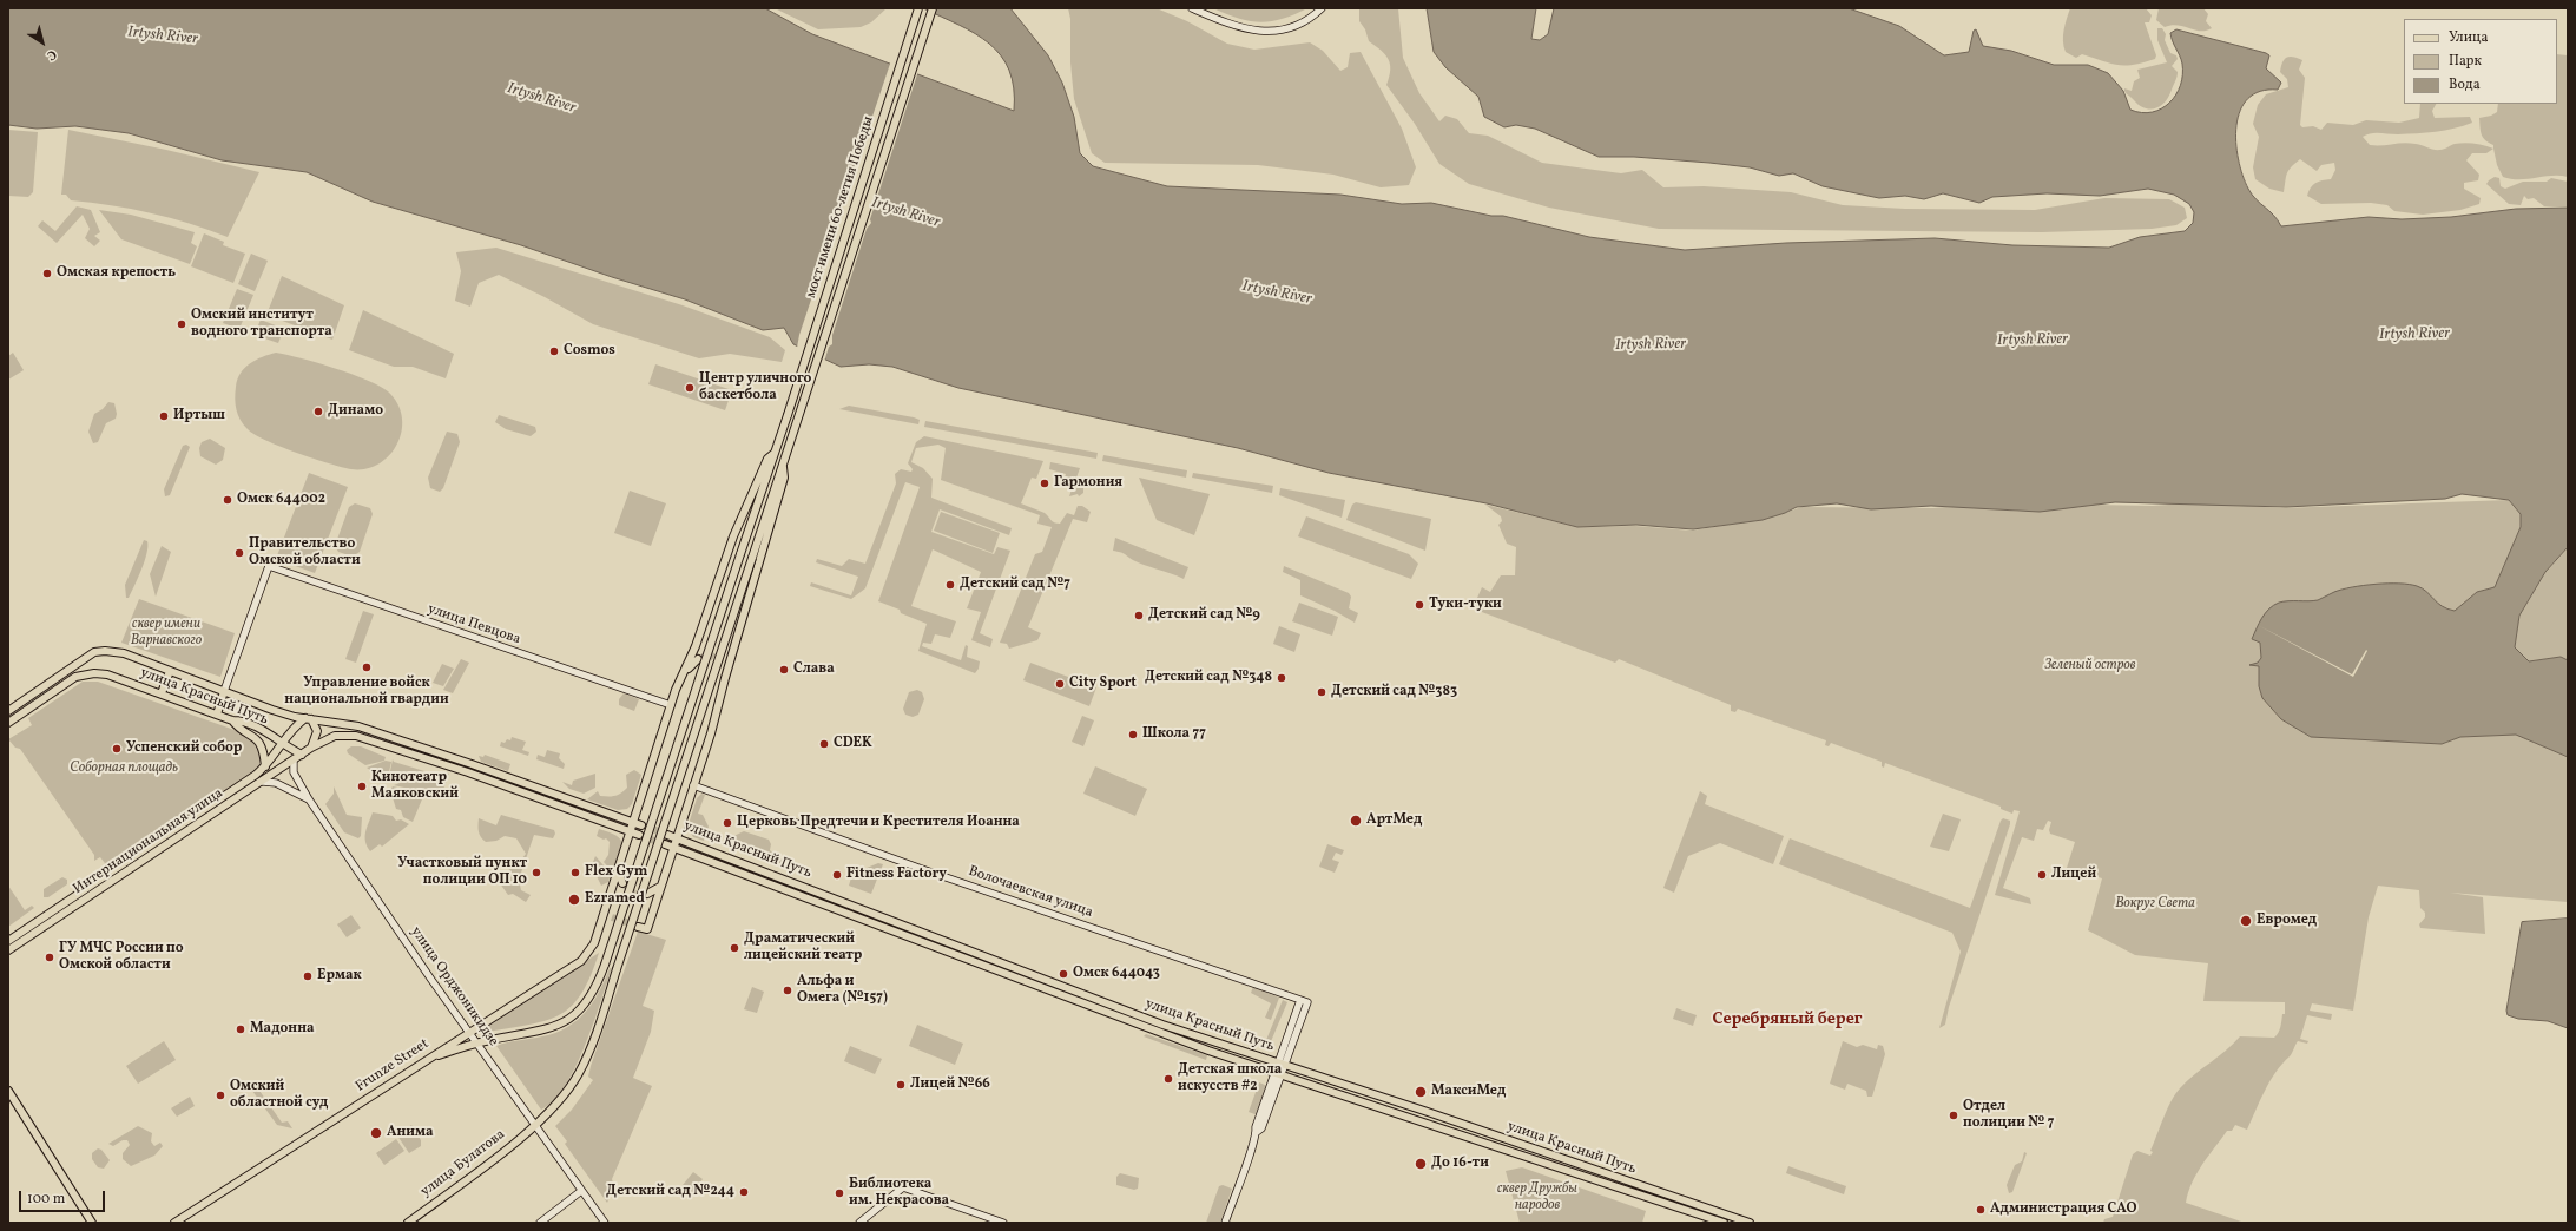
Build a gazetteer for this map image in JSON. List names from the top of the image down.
{
  "streets": {
    "main road": [
      "мост имени 60-летия Победы",
      "улица Красный Путь",
      "Интернациональная улица",
      "Frunze Street",
      "улица Булатова"
    ],
    "street": ["улица Певцова", "Волочаевская улица", "улица Орджоникидзе"]
  },
  "crossings": [
    ["мост имени 60-летия Победы", "Frunze Street"],
    ["мост имени 60-летия Победы", "улица Булатова"],
    ["улица Певцова", "улица Красный Путь"],
    ["улица Певцова", "Frunze Street"],
    ["улица Красный Путь", "Интернациональная улица"],
    ["улица Красный Путь", "Волочаевская улица"],
    ["улица Красный Путь", "Frunze Street"],
    ["Интернациональная улица", "улица Орджоникидзе"],
    ["улица Орджоникидзе", "Frunze Street"],
    ["улица Орджоникидзе", "улица Булатова"]
  ],
  "districts": ["Серебряный берег"],
  "water": ["Irtysh River"],
  "parks": [
    "сквер имени Варнавского",
    "Зеленый остров",
    "Соборная площадь",
    "Вокруг Света",
    "сквер Дружбы народов"
  ],
  "places": [
    "Омская крепость",
    "Омский институт водного транспорта",
    "Cosmos",
    "Центр уличного баскетбола",
    "Динамо",
    "Иртыш",
    "Гармония",
    "Омск 644002",
    "Правительство Омской области",
    "Детский сад №7",
    "Туки-туки",
    "Детский сад №9",
    "Управление войск национальной гвардии",
    "Слава",
    "Детский сад №348",
    "City Sport",
    "Детский сад №383",
    "Школа 77",
    "CDEK",
    "Успенский собор",
    "Кинотеатр Маяковский",
    "АртМед",
    "Церковь Предтечи и Крестителя Иоанна",
    "Участковый пункт полиции ОП 10",
    "Flex Gym",
    "Fitness Factory",
    "Лицей",
    "Ezramed",
    "Евромед",
    "Драматический лицейский театр",
    "ГУ МЧС России по Омской области",
    "Омск 644043",
    "Ермак",
    "Альфа и Омега (№157)",
    "Мадонна",
    "Детская школа искусств #2",
    "Лицей №66",
    "МаксиМед",
    "Омский областной суд",
    "Отдел полиции № 7",
    "Анима",
    "До 16-ти",
    "Детский сад №244",
    "Библиотека им. Некрасова",
    "Администрация САО"
  ],
  "legend": ["Улица", "Парк", "Вода"],
  "scale_bar": "100 m",
  "north": "bottom right"
}
